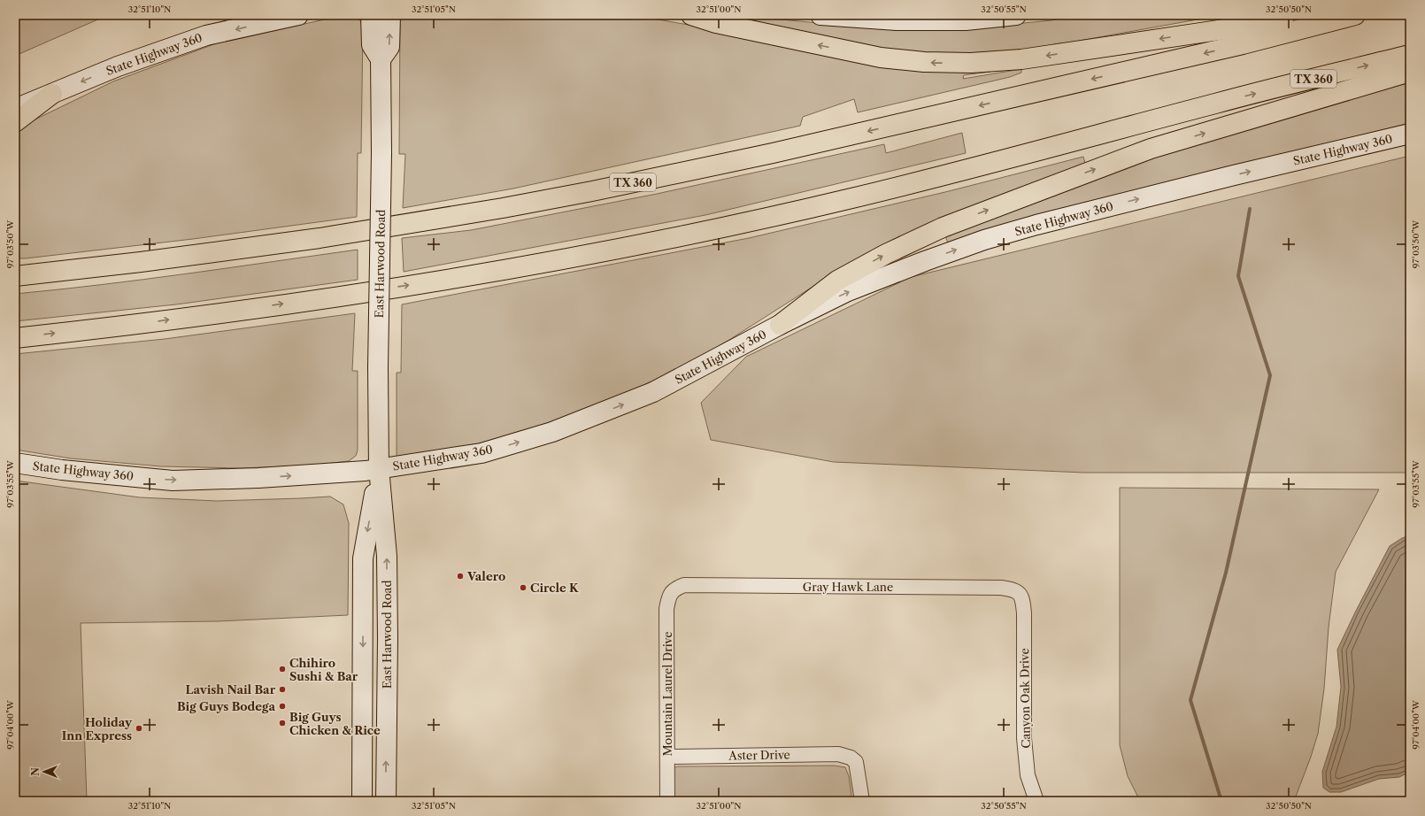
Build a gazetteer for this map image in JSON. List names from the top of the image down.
{
  "streets": {
    "highway": ["TX 360"],
    "main road": ["State Highway 360", "East Harwood Road"],
    "street": [
      "Gray Hawk Lane",
      "Mountain Laurel Drive",
      "Canyon Oak Drive",
      "Aster Drive"
    ]
  },
  "crossings": [
    ["State Highway 360", "East Harwood Road"],
    ["Gray Hawk Lane", "Mountain Laurel Drive"],
    ["Gray Hawk Lane", "Canyon Oak Drive"],
    ["Mountain Laurel Drive", "Aster Drive"]
  ],
  "places": [
    "Valero",
    "Circle K",
    "Chihiro Sushi & Bar",
    "Lavish Nail Bar",
    "Big Guys Bodega",
    "Big Guys Chicken & Rice",
    "Holiday Inn Express"
  ],
  "north": "left",
  "coordinates": [
    "32°51'10\"N",
    "32°51'05\"N",
    "32°51'00\"N",
    "32°50'55\"N",
    "32°50'50\"N",
    "97°03'50\"W",
    "97°03'55\"W",
    "97°04'00\"W"
  ]
}
